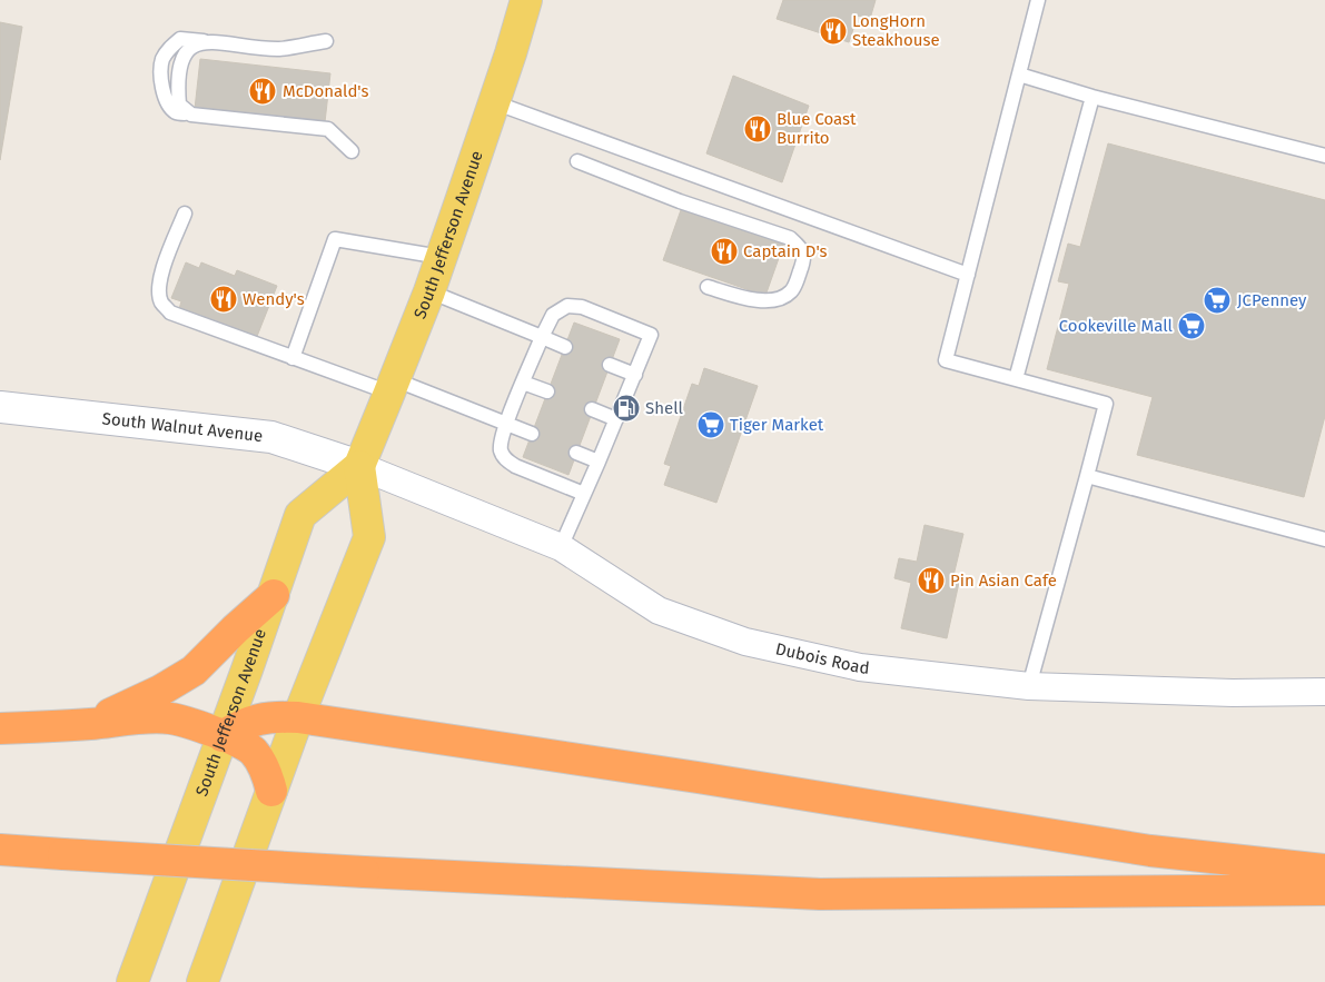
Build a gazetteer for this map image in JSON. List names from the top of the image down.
{
  "streets": {
    "main road": ["South Jefferson Avenue"],
    "street": ["South Walnut Avenue", "Dubois Road"]
  },
  "crossings": [
    ["South Jefferson Avenue", "South Walnut Avenue"],
    ["South Jefferson Avenue", "Dubois Road"],
    ["South Walnut Avenue", "Dubois Road"]
  ],
  "places": {
    "restaurant": [
      "LongHorn Steakhouse",
      "McDonald's",
      "Blue Coast Burrito",
      "Captain D's",
      "Wendy's",
      "Pin Asian Cafe"
    ],
    "supermarket": ["JCPenney", "Cookeville Mall", "Tiger Market"],
    "fuel station": ["Shell"]
  }
}
